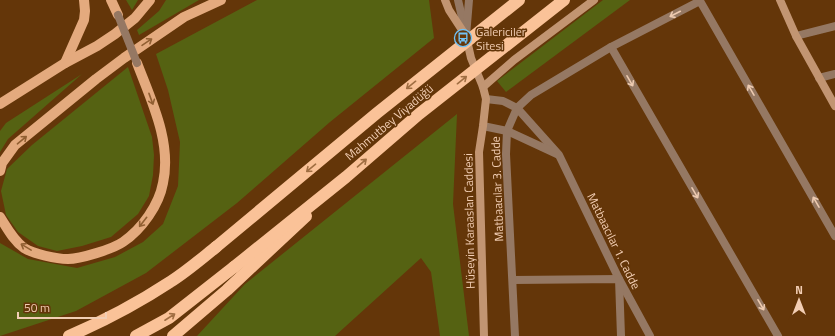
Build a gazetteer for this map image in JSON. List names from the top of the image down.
{
  "streets": {
    "highway": ["Mahmutbey Viyadüğü"],
    "main road": ["Hüseyin Karaaslan Caddesi"],
    "street": ["Matbaacılar 3. Cadde", "Matbaacılar 1. Cadde"]
  },
  "crossings": [
    ["Matbaacılar 3. Cadde", "Matbaacılar 1. Cadde"],
    ["Hüseyin Karaaslan Caddesi", "Matbaacılar 1. Cadde"]
  ],
  "places": {
    "bus stop": ["Galericiler Sitesi"]
  },
  "scale_bar": "50 m",
  "north": "top"
}
